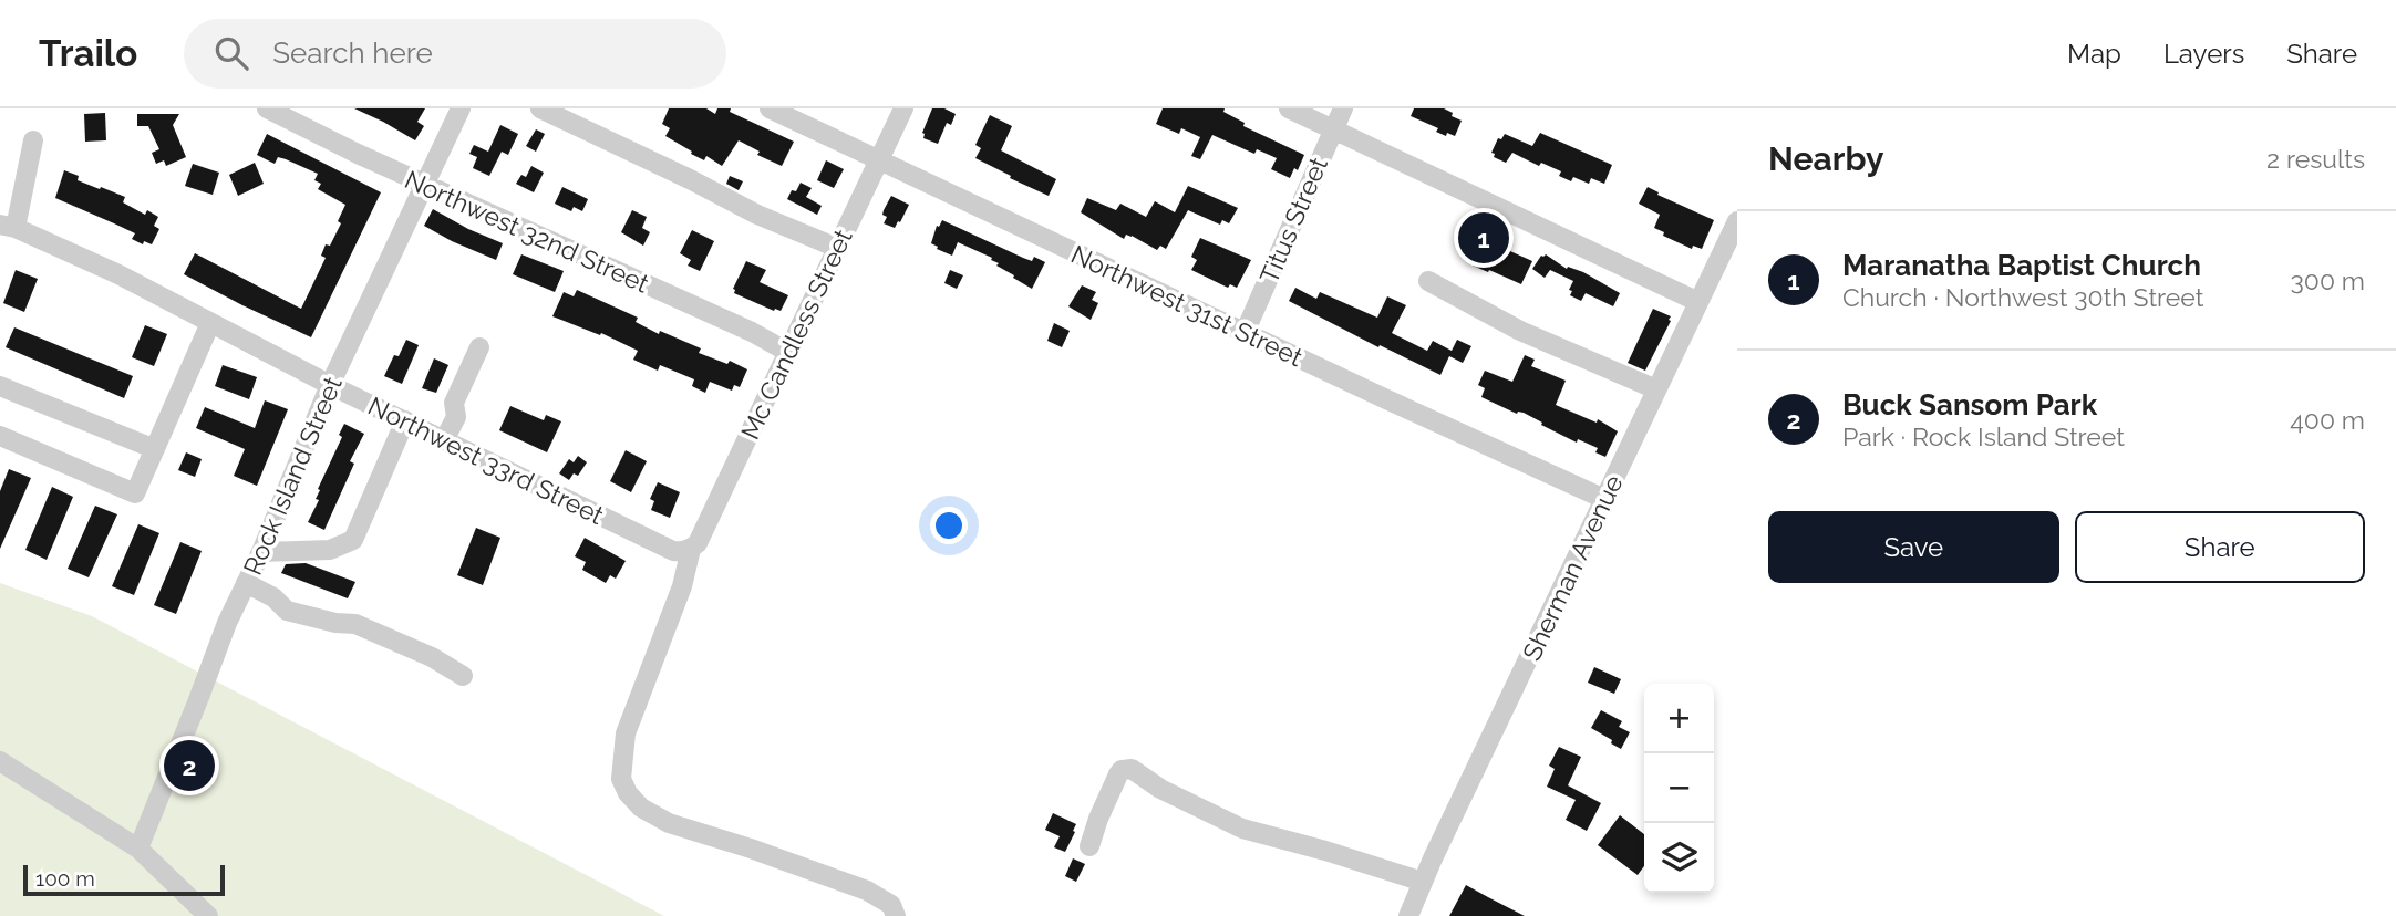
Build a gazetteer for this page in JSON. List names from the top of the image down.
{
  "streets": {
    "street": [
      "Titus Street",
      "Northwest 32nd Street",
      "Northwest 31st Street",
      "Mc Candless Street",
      "Northwest 33rd Street",
      "Rock Island Street",
      "Sherman Avenue"
    ]
  },
  "crossings": [
    ["Titus Street", "Northwest 31st Street"],
    ["Northwest 32nd Street", "Mc Candless Street"],
    ["Northwest 32nd Street", "Rock Island Street"],
    ["Northwest 31st Street", "Mc Candless Street"],
    ["Northwest 31st Street", "Sherman Avenue"],
    ["Mc Candless Street", "Northwest 33rd Street"],
    ["Northwest 33rd Street", "Rock Island Street"]
  ],
  "scale_bar": "100 m",
  "page": {
    "header": "Trailo",
    "search": "Search here",
    "nav": ["Map", "Layers", "Share"],
    "heading": ["Nearby", "2 results"],
    "pins": ["1", "2"],
    "list": [
      {
        "mark": "1",
        "name": "Maranatha Baptist Church",
        "note": "Church · Northwest 30th Street",
        "value": "300 m"
      },
      {
        "mark": "2",
        "name": "Buck Sansom Park",
        "note": "Park · Rock Island Street",
        "value": "400 m"
      }
    ],
    "buttons": ["Save", "Share"],
    "map_buttons": ["+", "−"],
    "scale": "100 m"
  }
}
